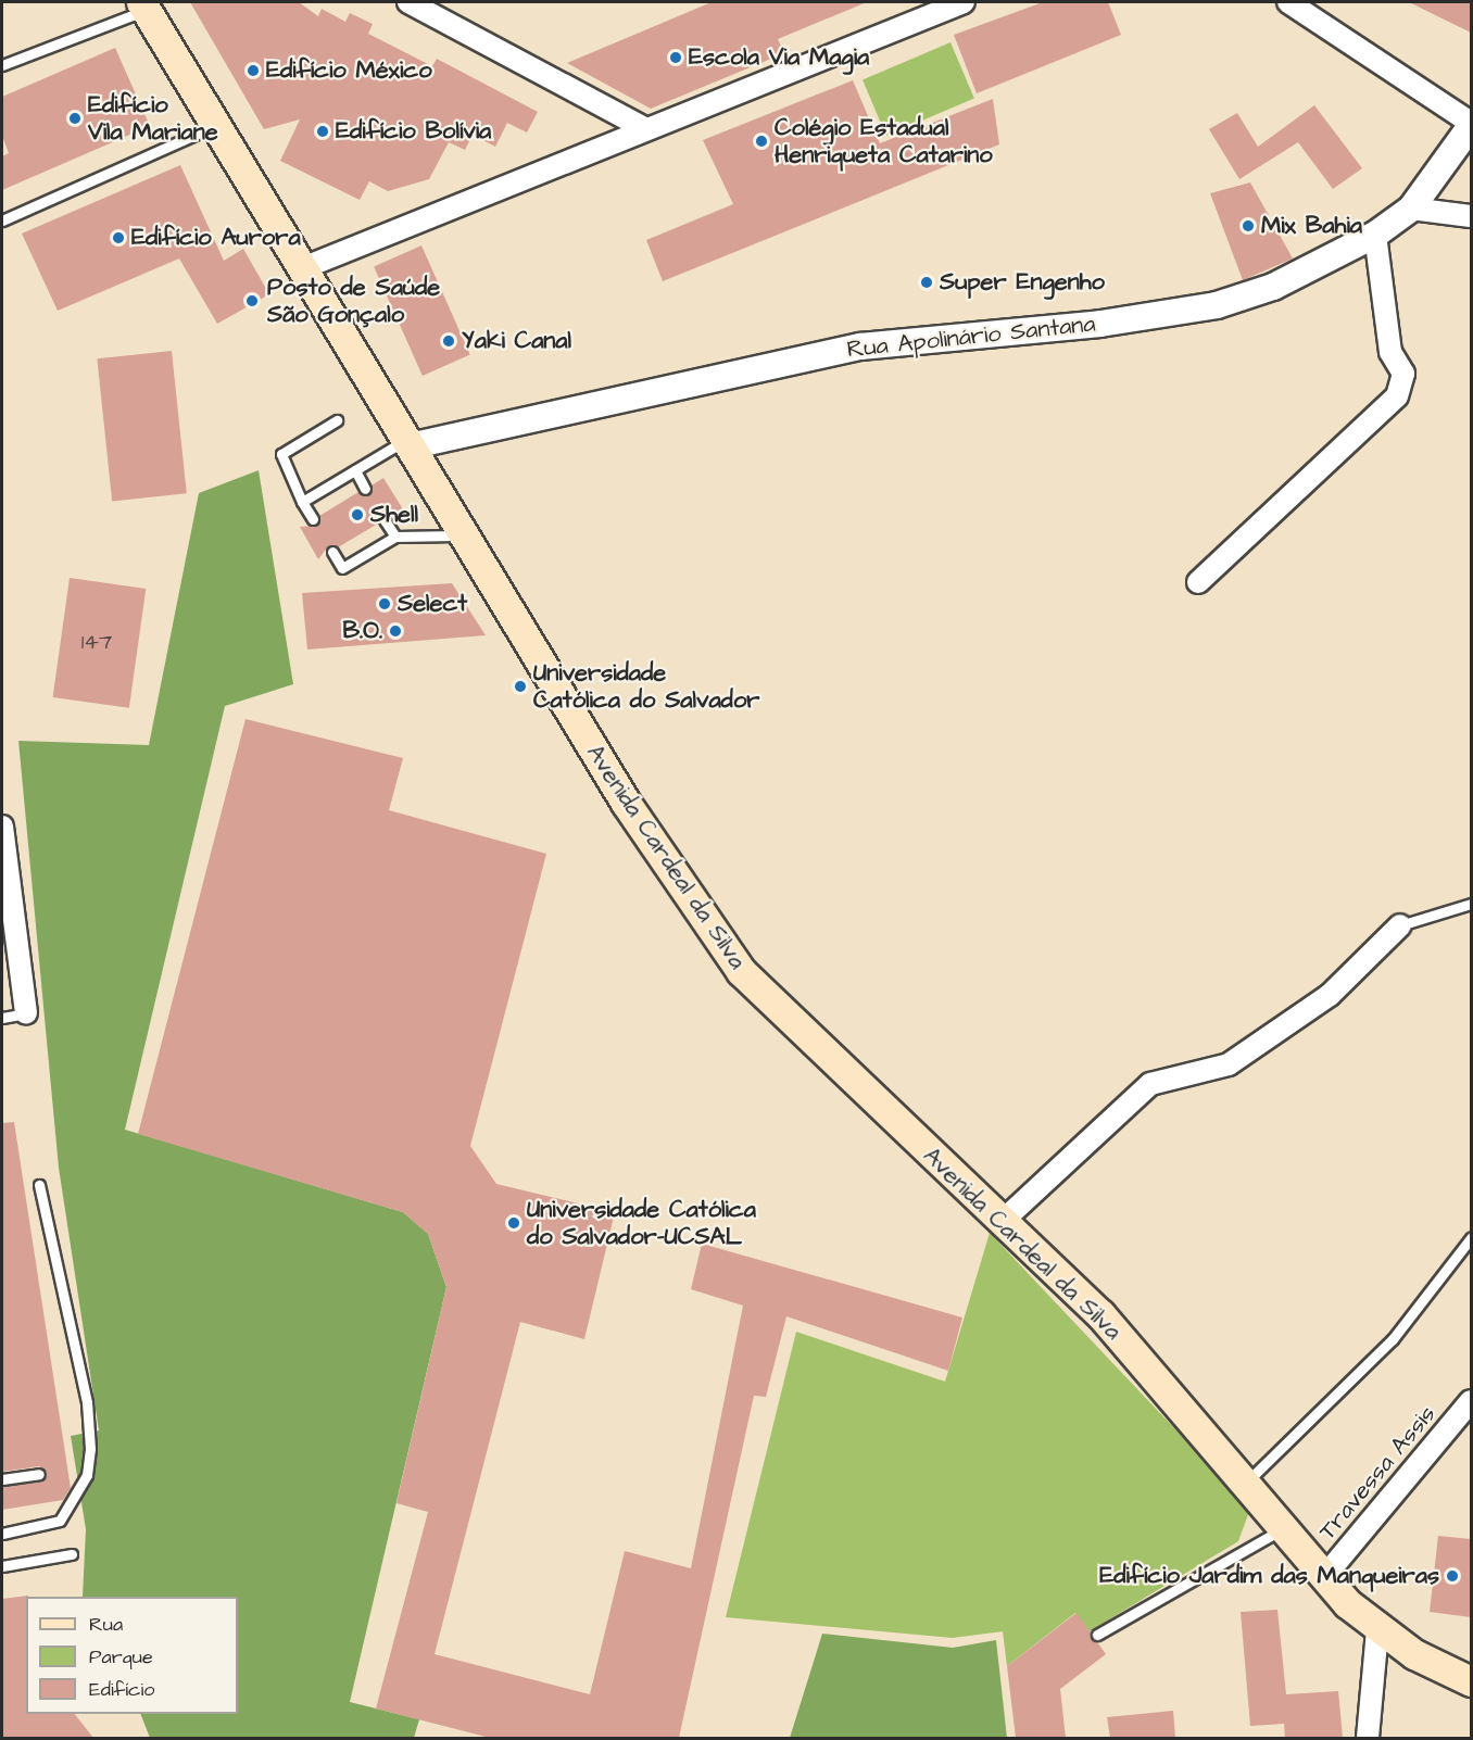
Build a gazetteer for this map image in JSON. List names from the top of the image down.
{
  "streets": {
    "main road": ["Avenida Cardeal da Silva"],
    "street": ["Rua Apolinário Santana", "Travessa Assis"]
  },
  "crossings": [
    ["Rua Apolinário Santana", "Avenida Cardeal da Silva"],
    ["Avenida Cardeal da Silva", "Travessa Assis"]
  ],
  "places": [
    "Escola Via Magia",
    "Edifício México",
    "Edifício Vila Mariane",
    "Edifício Bolívia",
    "Colégio Estadual Henriqueta Catarino",
    "Mix Bahia",
    "Edifício Aurora",
    "Super Engenho",
    "Posto de Saúde São Gonçalo",
    "Yaki Canal",
    "Shell",
    "Select",
    "B.O.",
    "Universidade Católica do Salvador",
    "Universidade Católica do Salvador-UCSAL",
    "Edifício Jardim das Manqueiras"
  ],
  "house_numbers": ["147"],
  "legend": ["Rua", "Parque", "Edifício"]
}
